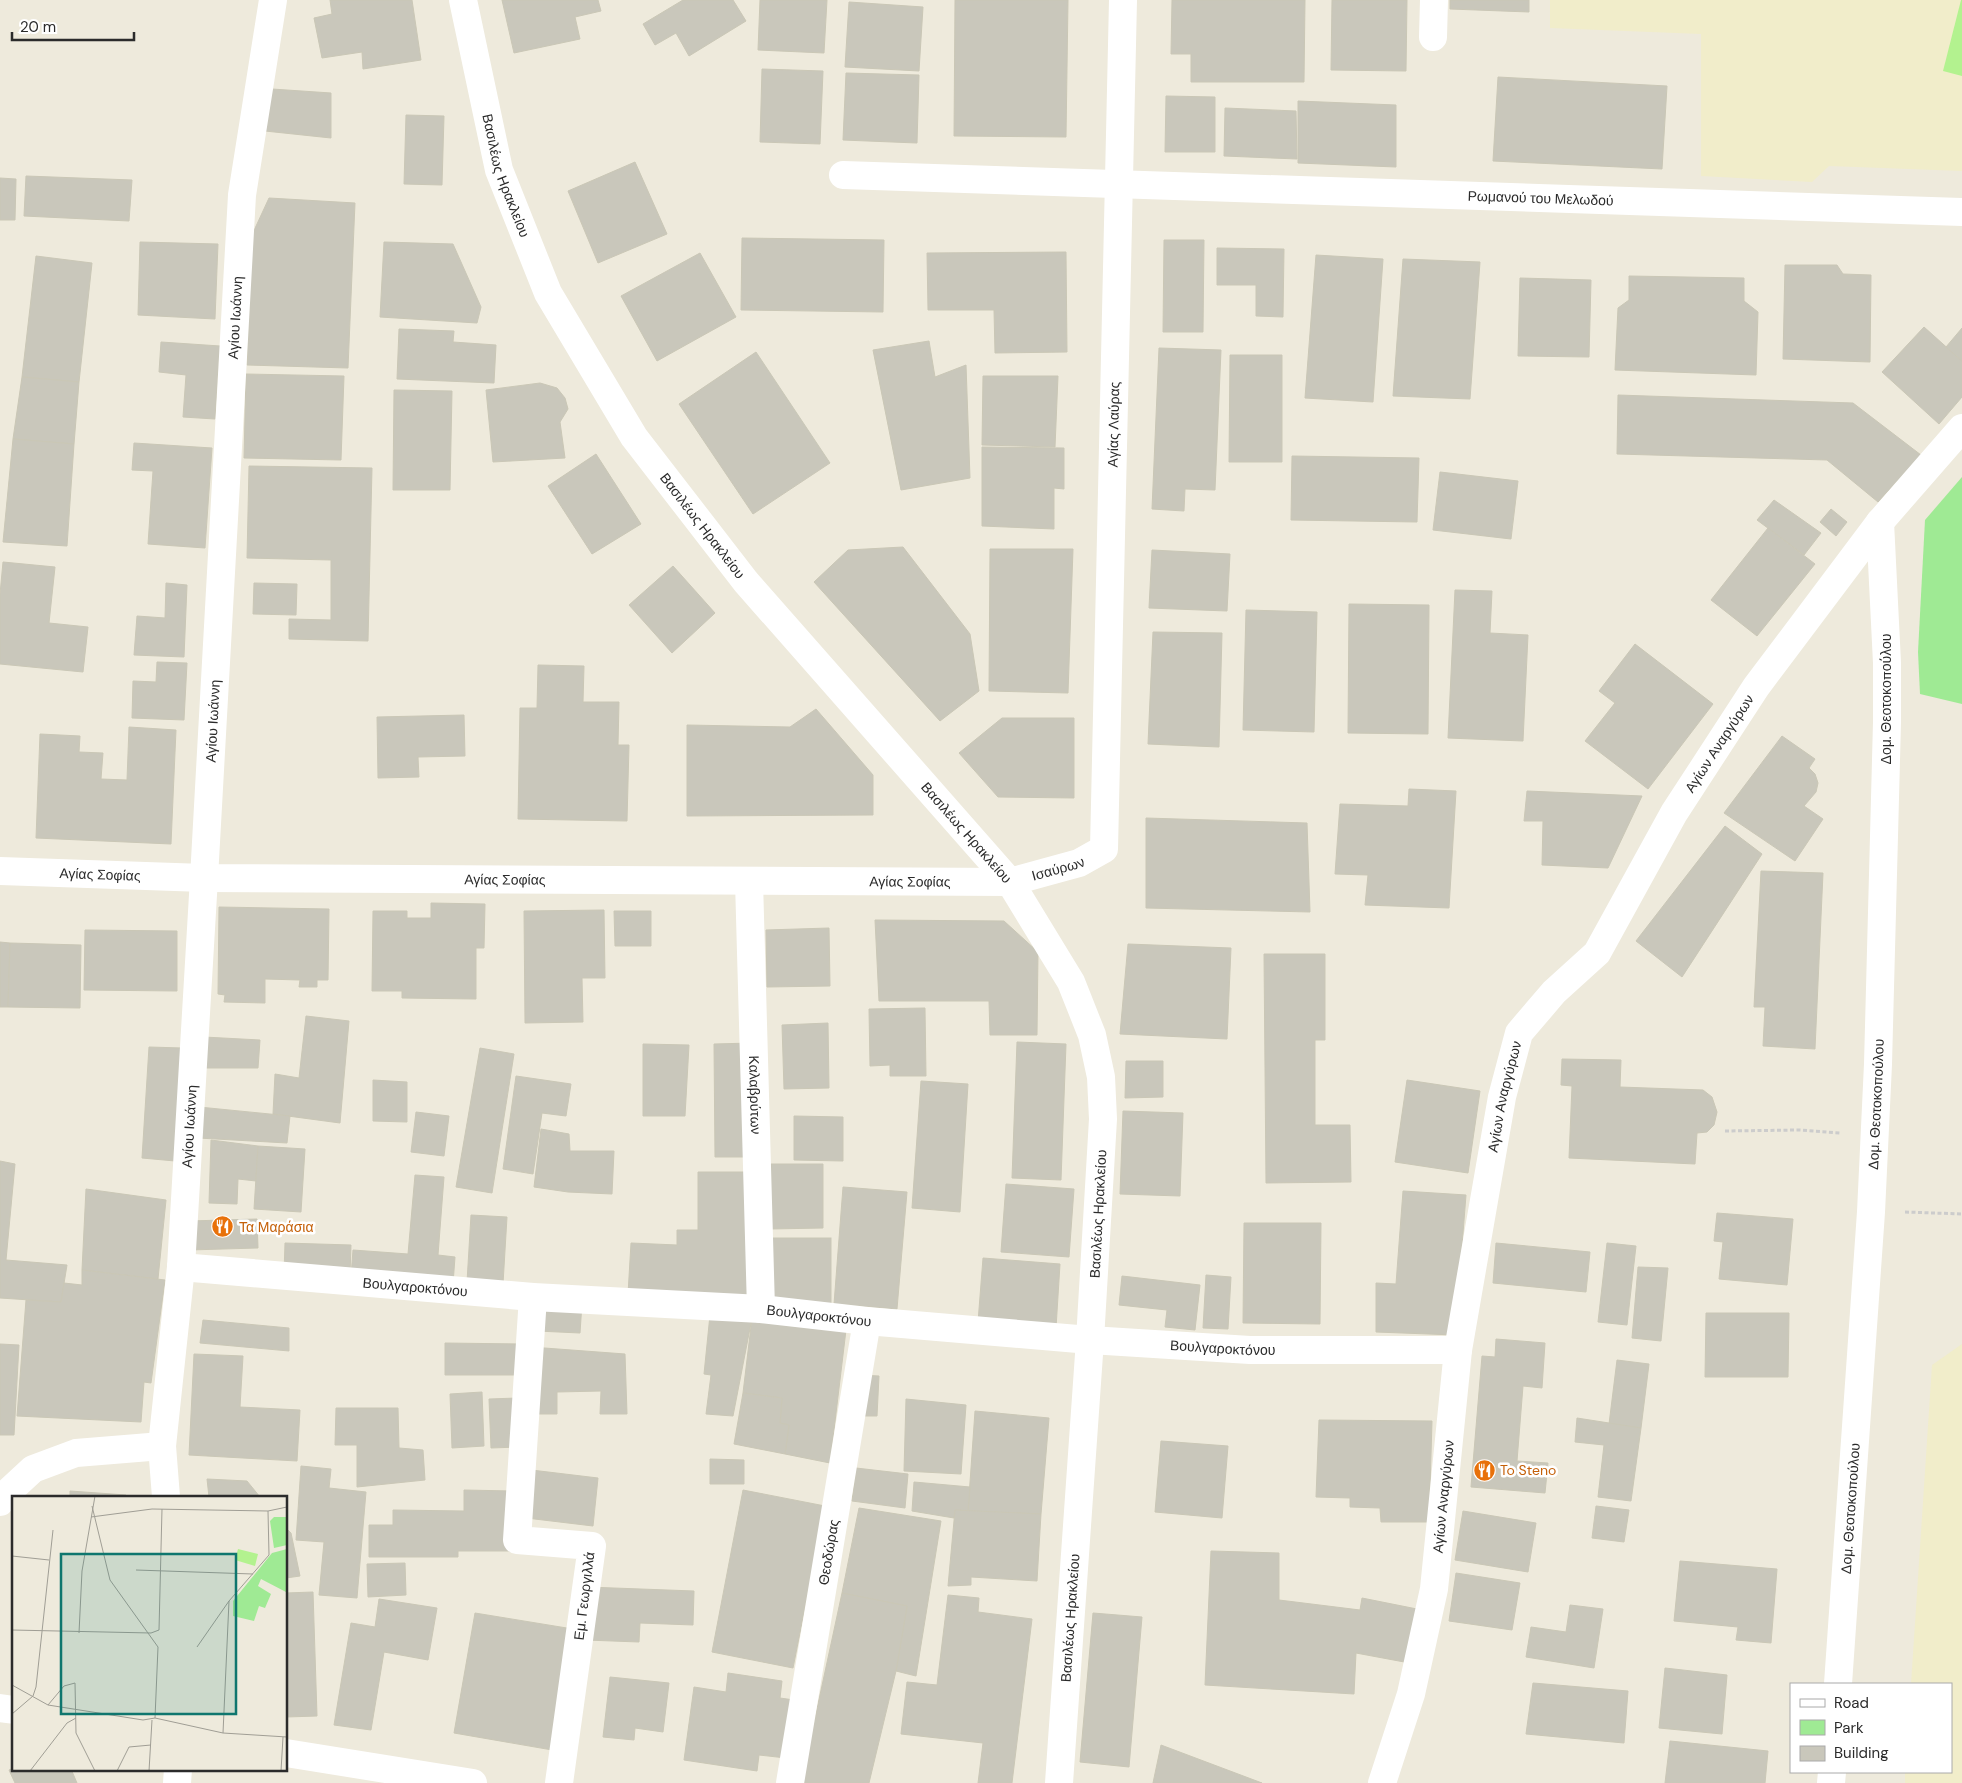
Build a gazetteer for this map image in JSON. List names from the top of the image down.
{
  "streets": {
    "street": [
      "Βασιλέως Ηρακλείου",
      "Ρωμανού του Μελωδού",
      "Αγίου Ιωάννη",
      "Αγίας Λαύρας",
      "Δομ. Θεοτοκοπούλου",
      "Αγίων Αναργύρων",
      "Ισαύρων",
      "Αγίας Σοφίας",
      "Καλαβρύτων",
      "Βουλγαροκτόνου",
      "Θεοδώρας",
      "Εμ. Γεωργιλλά"
    ]
  },
  "crossings": [
    ["Βασιλέως Ηρακλείου", "Ισαύρων"],
    ["Βασιλέως Ηρακλείου", "Αγίας Σοφίας"],
    ["Βασιλέως Ηρακλείου", "Βουλγαροκτόνου"],
    ["Ρωμανού του Μελωδού", "Αγίας Λαύρας"],
    ["Αγίου Ιωάννη", "Αγίας Σοφίας"],
    ["Αγίου Ιωάννη", "Βουλγαροκτόνου"],
    ["Αγίας Λαύρας", "Ισαύρων"],
    ["Δομ. Θεοτοκοπούλου", "Αγίων Αναργύρων"],
    ["Αγίων Αναργύρων", "Βουλγαροκτόνου"],
    ["Ισαύρων", "Αγίας Σοφίας"],
    ["Αγίας Σοφίας", "Καλαβρύτων"],
    ["Καλαβρύτων", "Βουλγαροκτόνου"],
    ["Βουλγαροκτόνου", "Θεοδώρας"],
    ["Βουλγαροκτόνου", "Εμ. Γεωργιλλά"]
  ],
  "places": {
    "restaurant": ["Τα Μαράσια", "To Steno"]
  },
  "legend": ["Road", "Park", "Building"],
  "scale_bar": "20 m"
}
